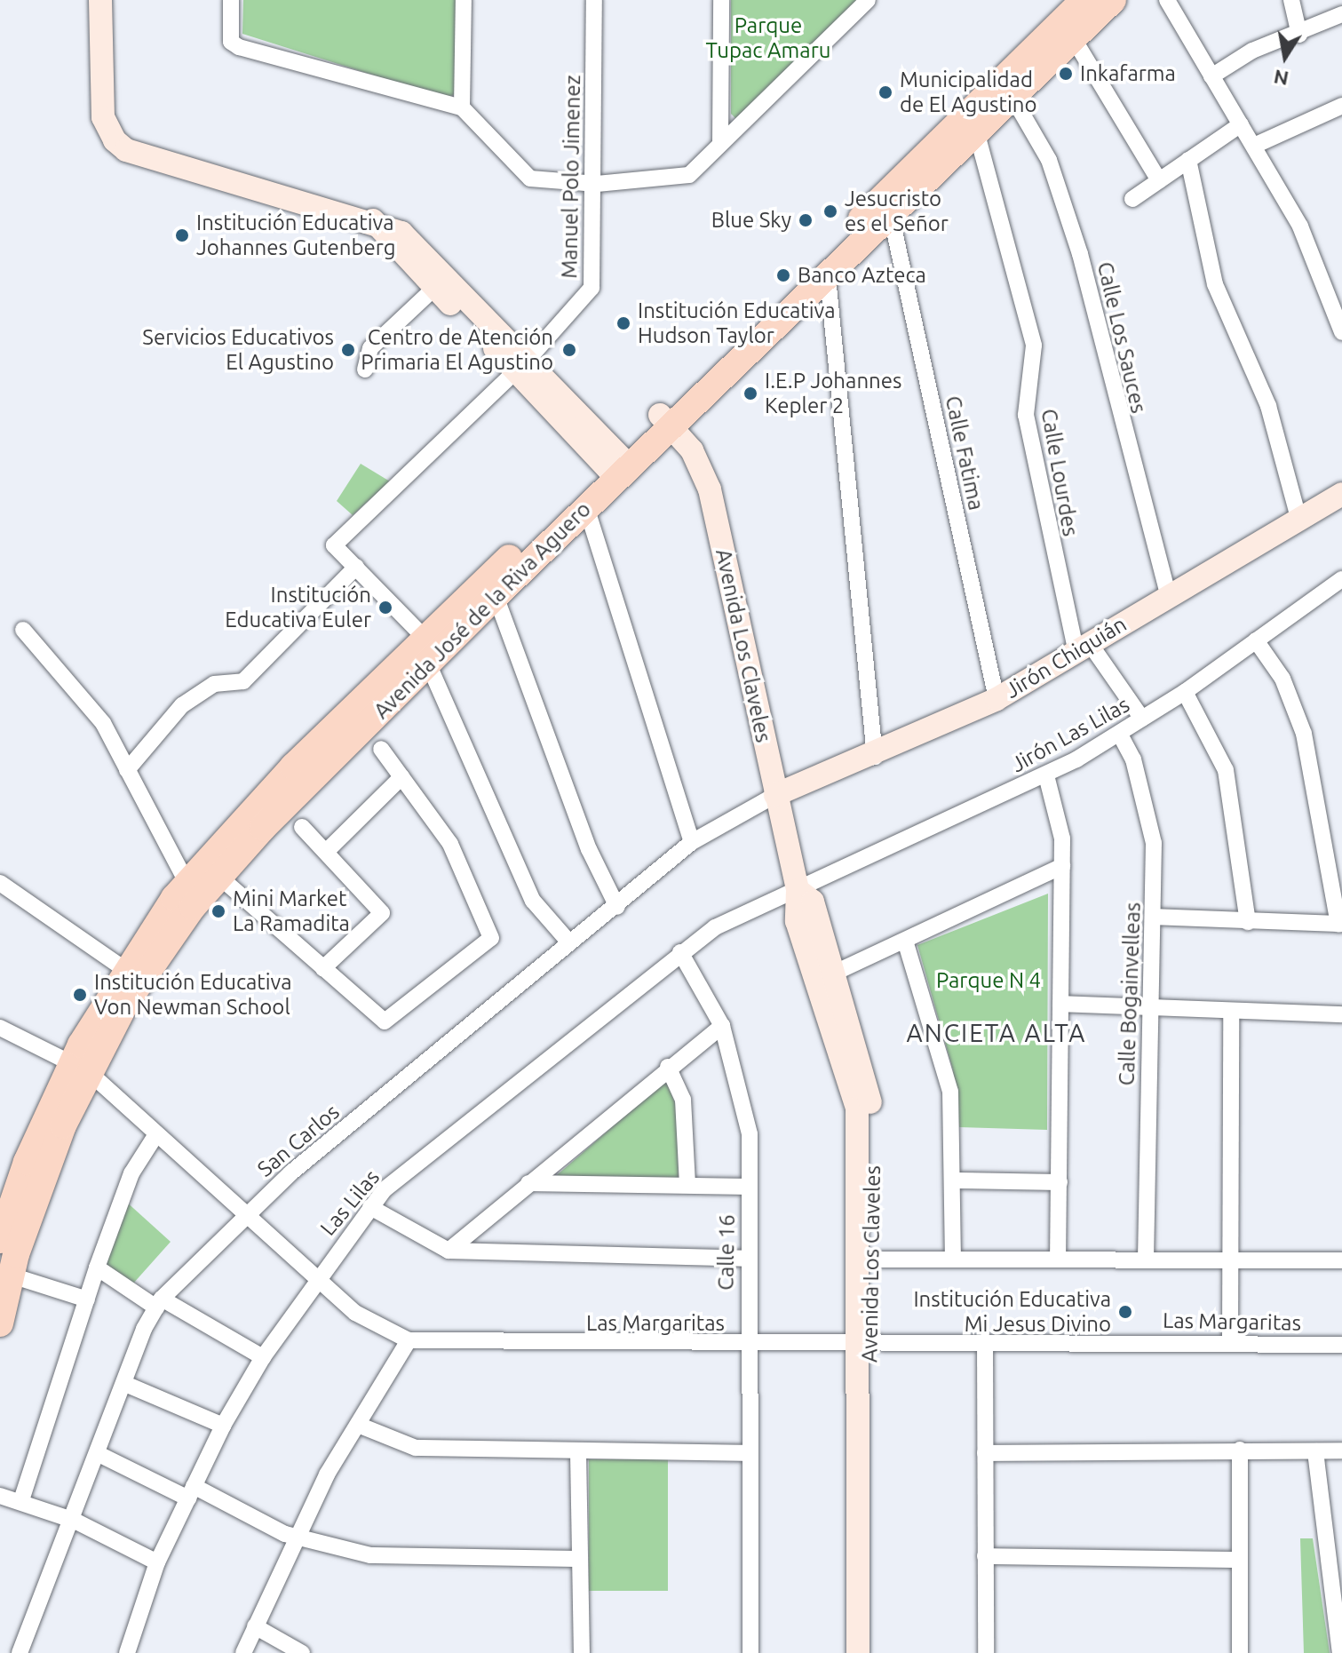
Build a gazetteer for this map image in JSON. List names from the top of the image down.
{
  "streets": {
    "main road": ["Avenida José de la Riva Aguero"],
    "street": [
      "Manuel Polo Jimenez",
      "Calle Los Sauces",
      "Calle Fatima",
      "Calle Lourdes",
      "Avenida Los Claveles",
      "Jirón Chiquián",
      "Jirón Las Lilas",
      "Calle Bogainvelleas",
      "San Carlos",
      "Las Lilas",
      "Calle 16",
      "Las Margaritas"
    ]
  },
  "crossings": [
    ["Calle Los Sauces", "Avenida José de la Riva Aguero"],
    ["Calle Los Sauces", "Jirón Chiquián"],
    ["Calle Fatima", "Avenida José de la Riva Aguero"],
    ["Calle Fatima", "Jirón Chiquián"],
    ["Calle Lourdes", "Avenida José de la Riva Aguero"],
    ["Calle Lourdes", "Jirón Chiquián"],
    ["Calle Lourdes", "Jirón Las Lilas"],
    ["Avenida José de la Riva Aguero", "Avenida Los Claveles"],
    ["Avenida José de la Riva Aguero", "Las Margaritas"],
    ["Avenida Los Claveles", "Jirón Chiquián"],
    ["Avenida Los Claveles", "Jirón Las Lilas"],
    ["Avenida Los Claveles", "San Carlos"],
    ["Avenida Los Claveles", "Las Lilas"],
    ["Avenida Los Claveles", "Las Margaritas"],
    ["Jirón Chiquián", "San Carlos"],
    ["Jirón Las Lilas", "Calle Bogainvelleas"],
    ["Jirón Las Lilas", "Las Lilas"],
    ["San Carlos", "Las Margaritas"],
    ["Las Lilas", "Calle 16"],
    ["Las Lilas", "Las Margaritas"],
    ["Calle 16", "Las Margaritas"]
  ],
  "districts": ["ANCIETA ALTA"],
  "parks": ["Parque Tupac Amaru", "Parque N 4"],
  "places": [
    "Inkafarma",
    "Municipalidad de El Agustino",
    "Jesucristo es el Señor",
    "Blue Sky",
    "Institución Educativa Johannes Gutenberg",
    "Banco Azteca",
    "Institución Educativa Hudson Taylor",
    "Servicios Educativos El Agustino",
    "Centro de Atención Primaria El Agustino",
    "I.E.P Johannes Kepler 2",
    "Institución Educativa Euler",
    "Mini Market La Ramadita",
    "Institución Educativa Von Newman School",
    "Institución Educativa Mi Jesus Divino"
  ],
  "north": "bottom"
}
